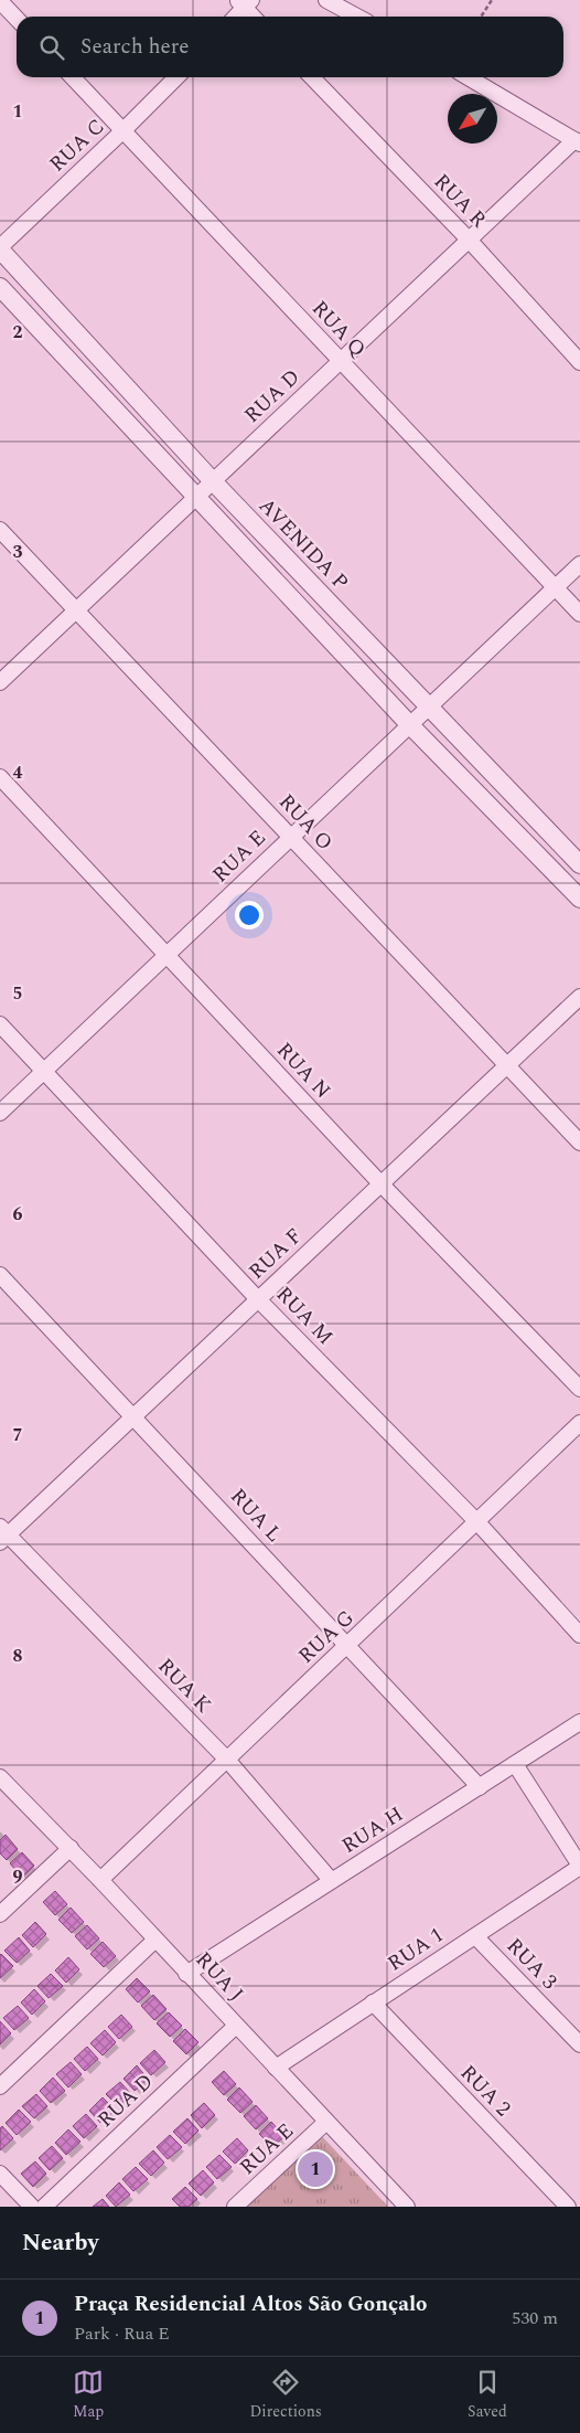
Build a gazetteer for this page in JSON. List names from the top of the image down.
{
  "streets": {
    "street": [
      "RUA C",
      "RUA R",
      "RUA Q",
      "RUA D",
      "AVENIDA P",
      "RUA O",
      "RUA E",
      "RUA N",
      "RUA F",
      "RUA M",
      "RUA L",
      "RUA G",
      "RUA K",
      "RUA H",
      "RUA 1",
      "RUA 3",
      "RUA J",
      "RUA 2"
    ]
  },
  "crossings": [
    ["RUA C", "RUA Q"],
    ["RUA C", "AVENIDA P"],
    ["RUA R", "RUA D"],
    ["RUA Q", "RUA D"],
    ["RUA Q", "RUA E"],
    ["RUA D", "AVENIDA P"],
    ["RUA D", "RUA O"],
    ["RUA D", "RUA J"],
    ["AVENIDA P", "RUA E"],
    ["RUA O", "RUA E"],
    ["RUA O", "RUA F"],
    ["RUA E", "RUA N"],
    ["RUA E", "RUA M"],
    ["RUA E", "RUA J"],
    ["RUA N", "RUA F"],
    ["RUA F", "RUA M"],
    ["RUA F", "RUA L"],
    ["RUA F", "RUA K"],
    ["RUA M", "RUA G"],
    ["RUA L", "RUA G"],
    ["RUA L", "RUA H"],
    ["RUA G", "RUA K"],
    ["RUA G", "RUA J"],
    ["RUA K", "RUA H"],
    ["RUA H", "RUA J"],
    ["RUA 1", "RUA 3"],
    ["RUA 1", "RUA J"],
    ["RUA 1", "RUA 2"]
  ],
  "north": "bottom left",
  "page": {
    "search": "Search here",
    "pins": "1",
    "heading": "Nearby",
    "list": [
      {
        "mark": "1",
        "name": "Praça Residencial Altos São Gonçalo",
        "note": "Park · Rua E",
        "value": "530 m"
      }
    ],
    "nav": ["Map", "Directions", "Saved"]
  },
  "grid": {
    "rows": [
      "1",
      "2",
      "3",
      "4",
      "5",
      "6",
      "7",
      "8",
      "9"
    ]
  }
}
